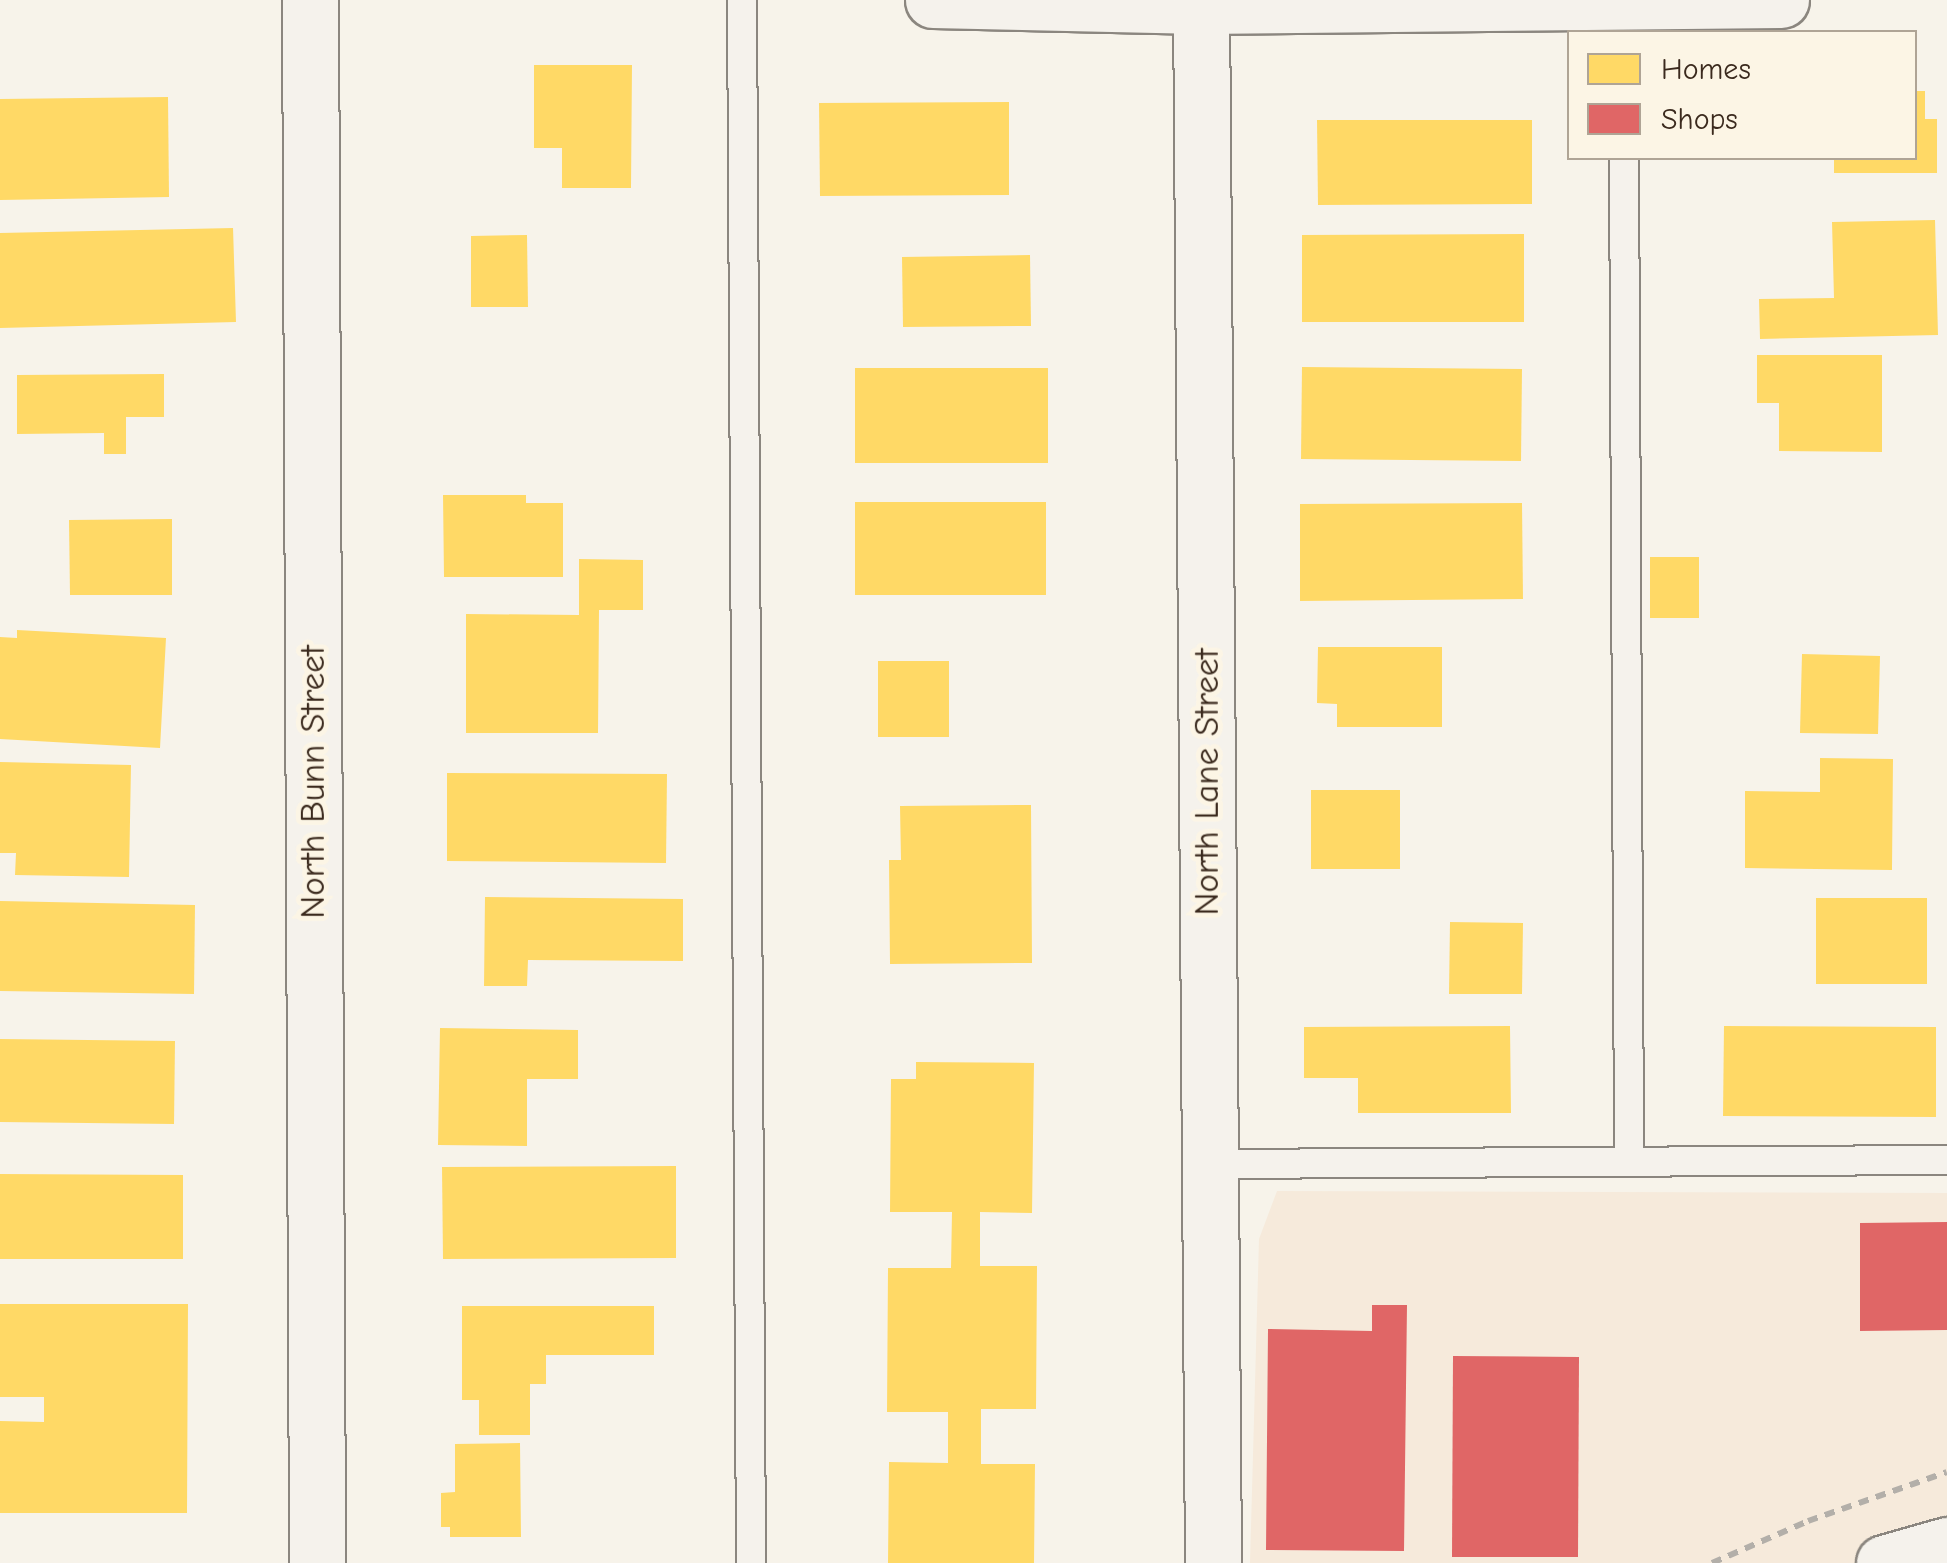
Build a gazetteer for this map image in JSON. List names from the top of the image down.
{
  "streets": {
    "street": ["North Bunn Street", "North Lane Street"]
  },
  "legend": ["Homes", "Shops"]
}
